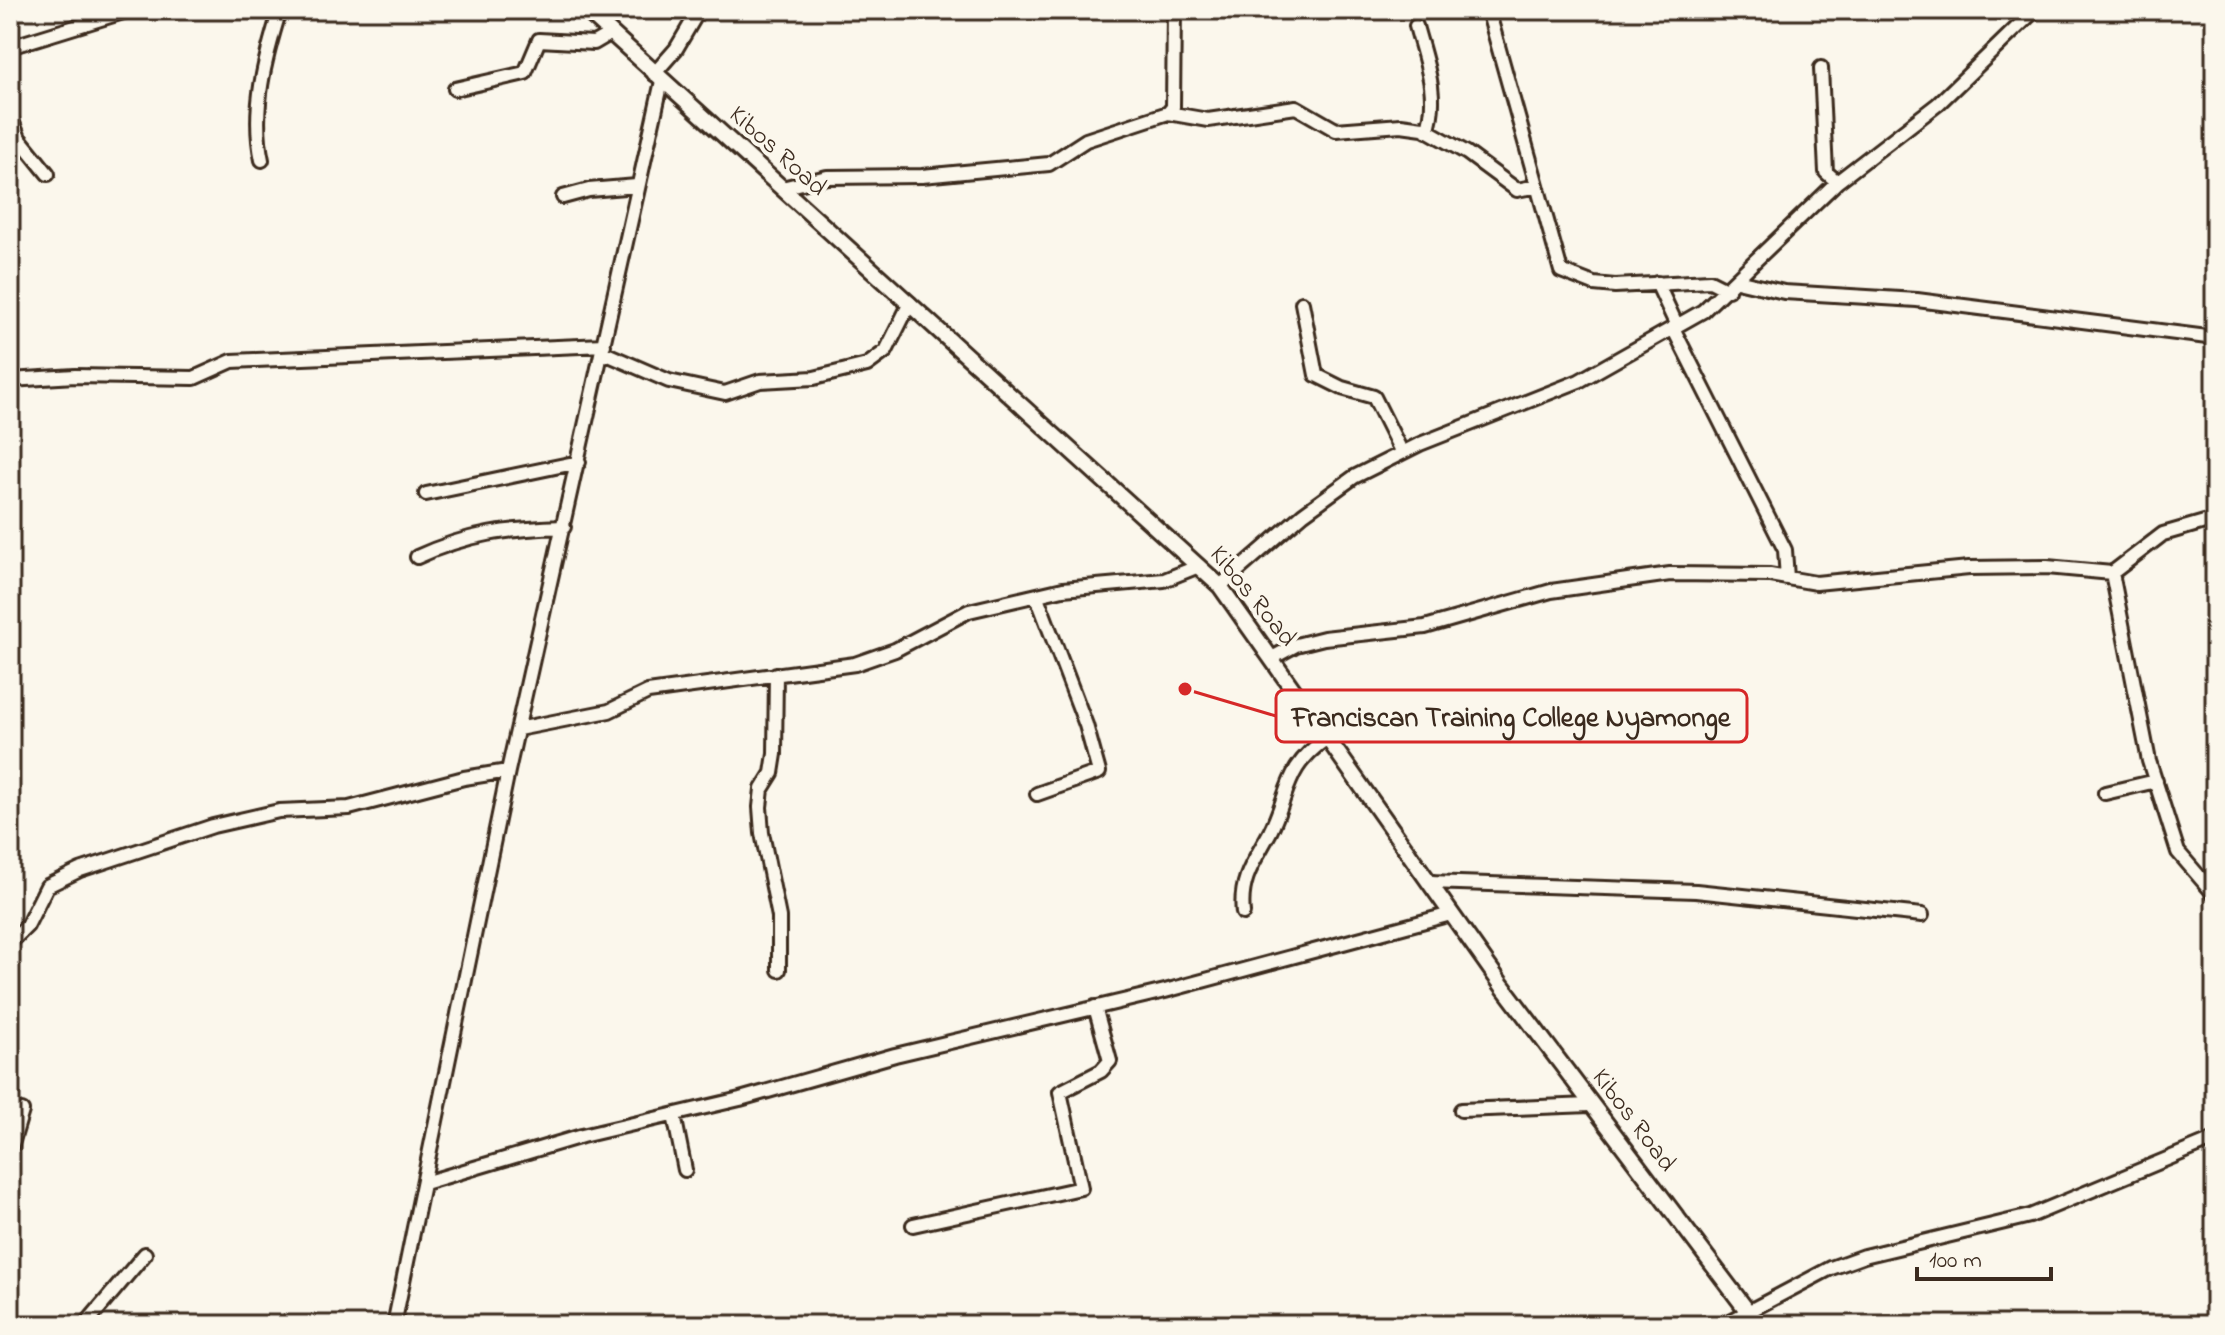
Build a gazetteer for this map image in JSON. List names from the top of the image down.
{
  "streets": {
    "main road": ["Kibos Road"]
  },
  "places": ["Franciscan Training College Nyamonge"],
  "scale_bar": "100 m"
}
